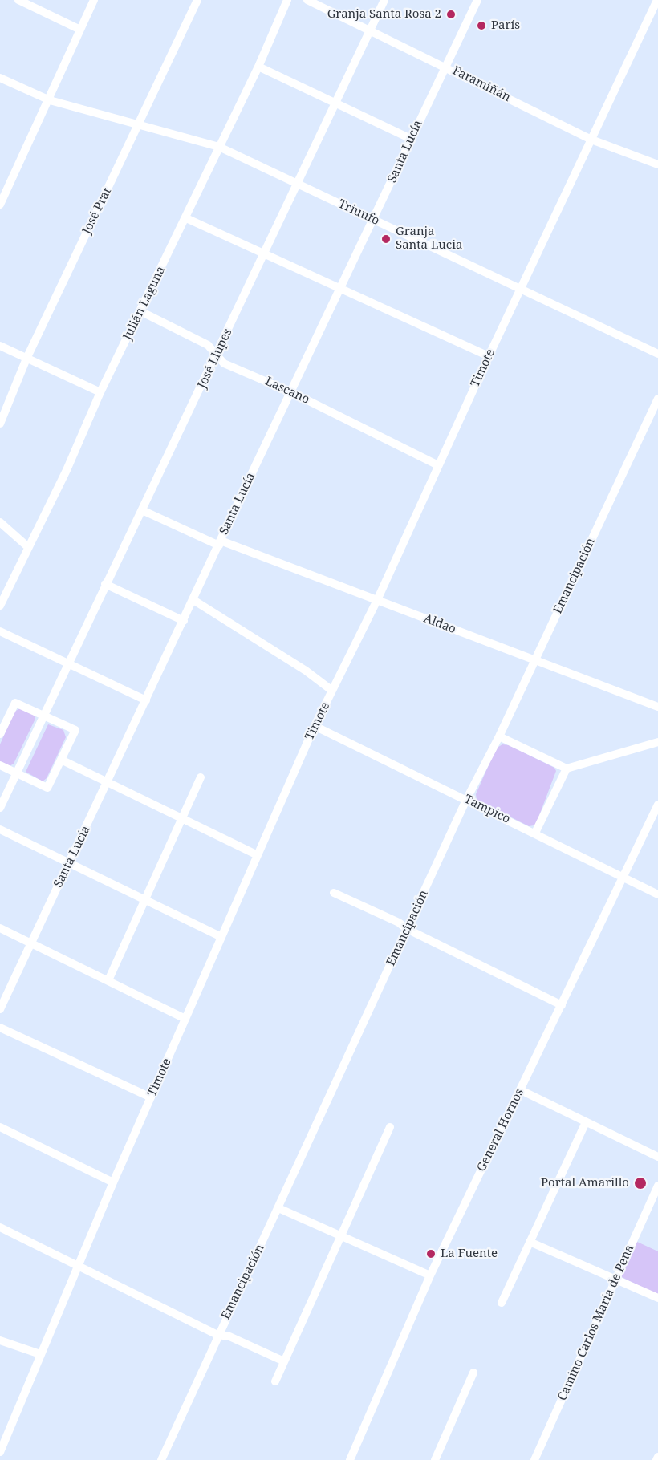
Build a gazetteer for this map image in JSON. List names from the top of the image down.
{
  "streets": {
    "street": [
      "Faramiñán",
      "Santa Lucía",
      "José Prat",
      "Triunfo",
      "Julián Laguna",
      "José Llupes",
      "Timote",
      "Lascano",
      "Emancipación",
      "Aldao",
      "Tampico",
      "General Hornos",
      "Camino Carlos María de Pena"
    ]
  },
  "crossings": [
    ["Faramiñán", "Santa Lucía"],
    ["Faramiñán", "José Llupes"],
    ["Faramiñán", "Timote"],
    ["Santa Lucía", "Triunfo"],
    ["Santa Lucía", "Lascano"],
    ["Santa Lucía", "Aldao"],
    ["José Prat", "Triunfo"],
    ["Triunfo", "Julián Laguna"],
    ["Triunfo", "José Llupes"],
    ["Triunfo", "Timote"],
    ["Julián Laguna", "Lascano"],
    ["José Llupes", "Lascano"],
    ["José Llupes", "Aldao"],
    ["Timote", "Lascano"],
    ["Timote", "Aldao"],
    ["Timote", "Tampico"],
    ["Emancipación", "Aldao"],
    ["Emancipación", "Tampico"],
    ["Tampico", "General Hornos"]
  ],
  "places": [
    "Granja Santa Rosa 2",
    "París",
    "Granja Santa Lucia",
    "Portal Amarillo",
    "La Fuente"
  ]
}
